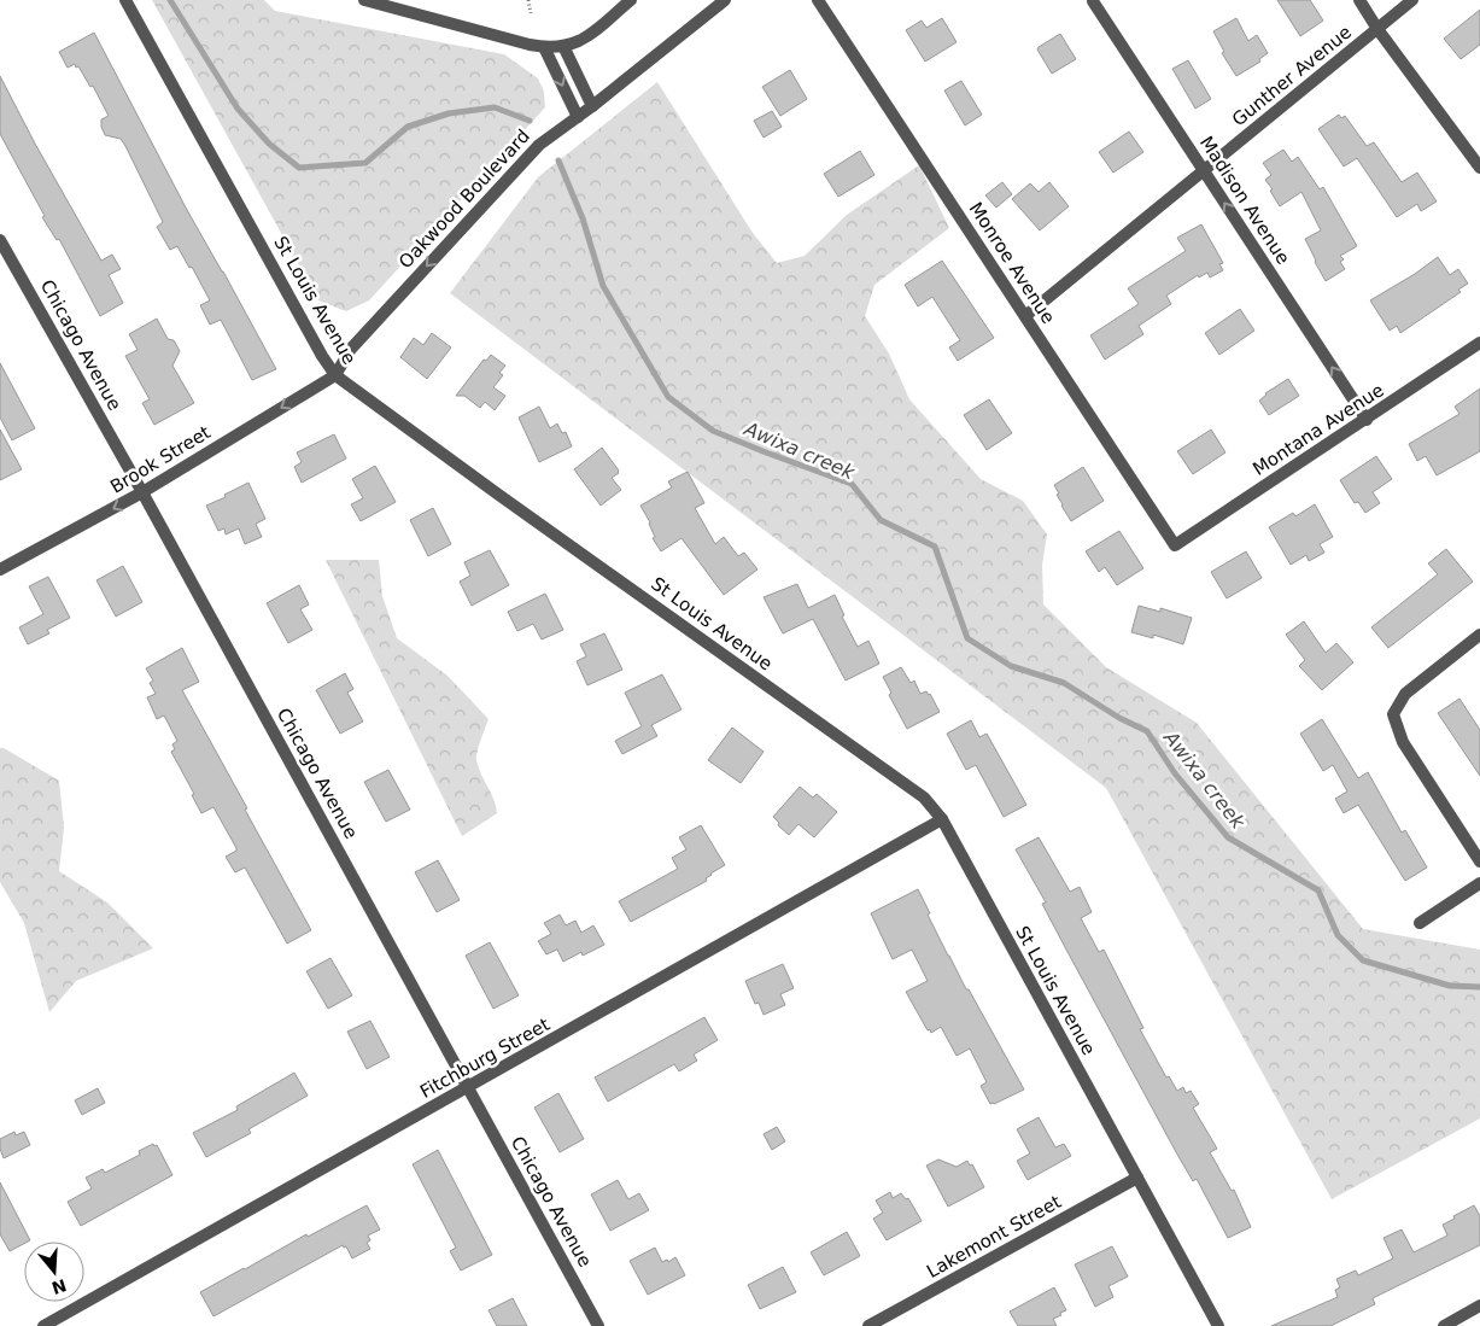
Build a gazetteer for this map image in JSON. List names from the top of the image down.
{
  "streets": {
    "street": [
      "Gunther Avenue",
      "Oakwood Boulevard",
      "Madison Avenue",
      "Monroe Avenue",
      "St Louis Avenue",
      "Chicago Avenue",
      "Montana Avenue",
      "Brook Street",
      "Fitchburg Street",
      "Lakemont Street"
    ]
  },
  "crossings": [
    ["Gunther Avenue", "Madison Avenue"],
    ["Gunther Avenue", "Monroe Avenue"],
    ["Oakwood Boulevard", "St Louis Avenue"],
    ["Oakwood Boulevard", "Brook Street"],
    ["Madison Avenue", "Montana Avenue"],
    ["Monroe Avenue", "Montana Avenue"],
    ["St Louis Avenue", "Brook Street"],
    ["St Louis Avenue", "Fitchburg Street"],
    ["St Louis Avenue", "Lakemont Street"],
    ["Chicago Avenue", "Brook Street"],
    ["Chicago Avenue", "Fitchburg Street"]
  ],
  "one_way": ["Oakwood Boulevard", "Madison Avenue", "Brook Street"],
  "water": ["Awixa creek"],
  "north": "bottom"
}
